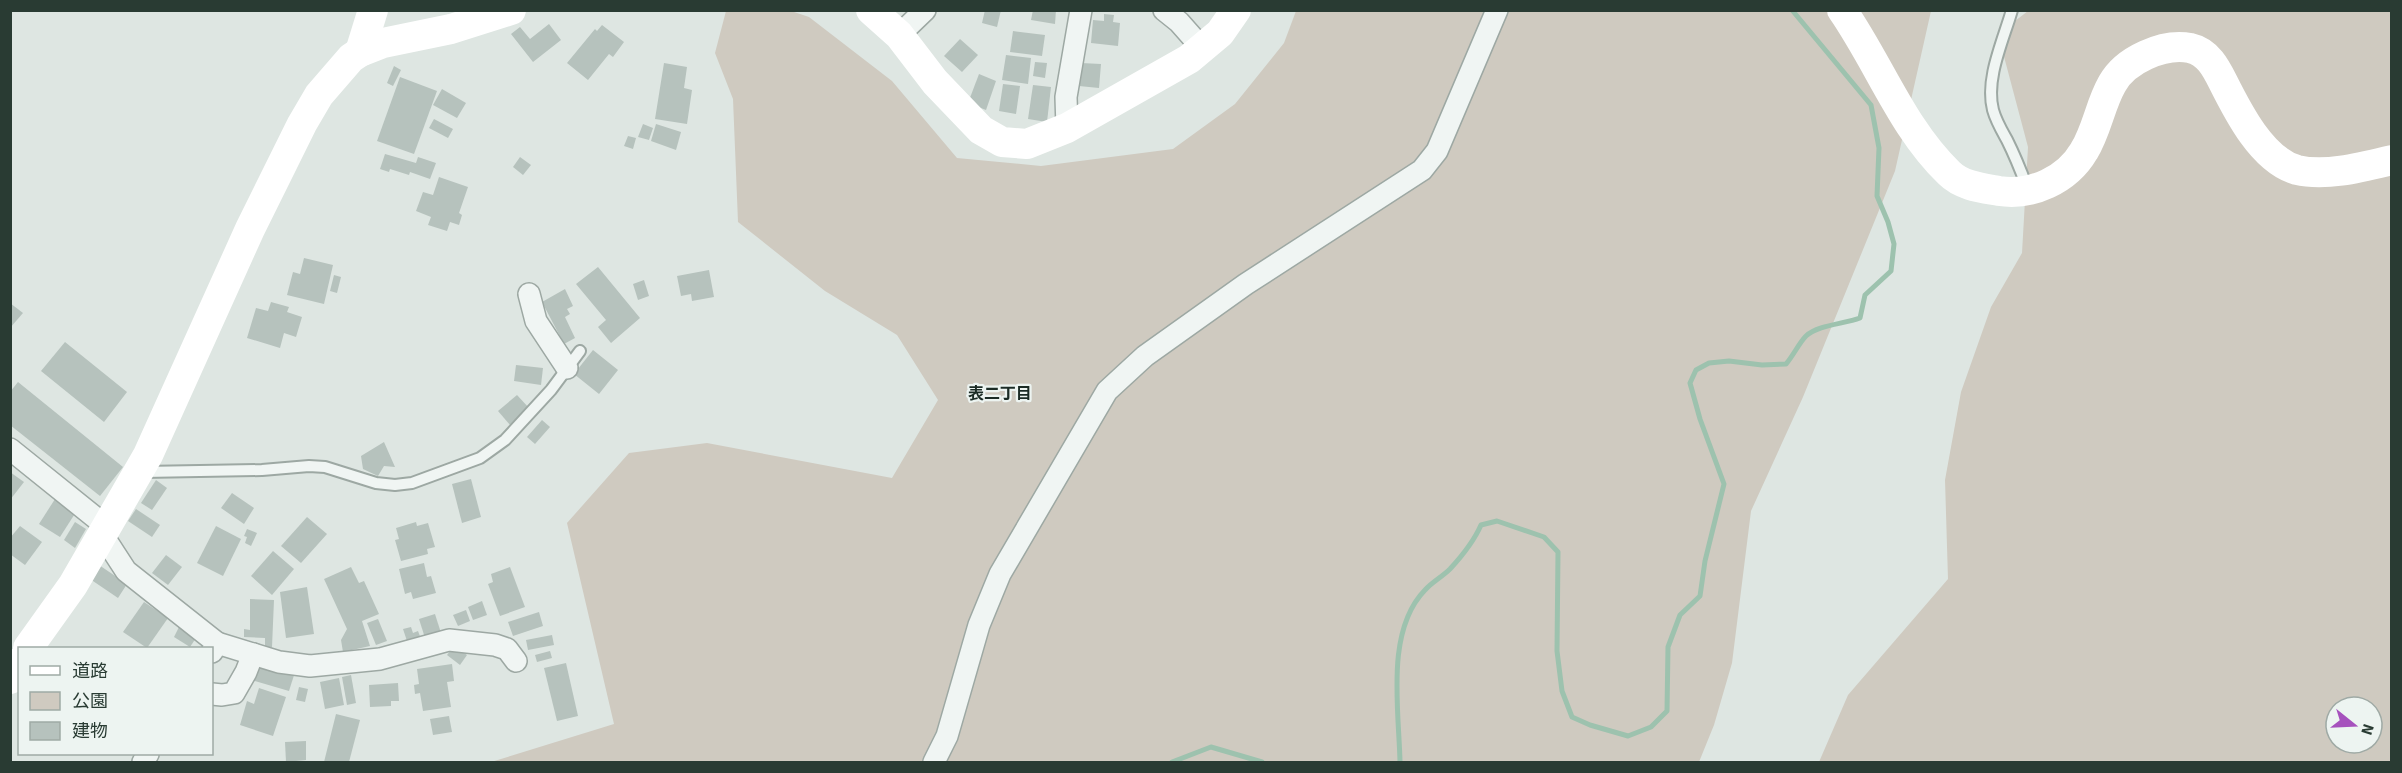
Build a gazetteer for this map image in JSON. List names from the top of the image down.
{
  "districts": ["表二丁目"],
  "legend": ["道路", "公園", "建物"],
  "north": "right"
}
